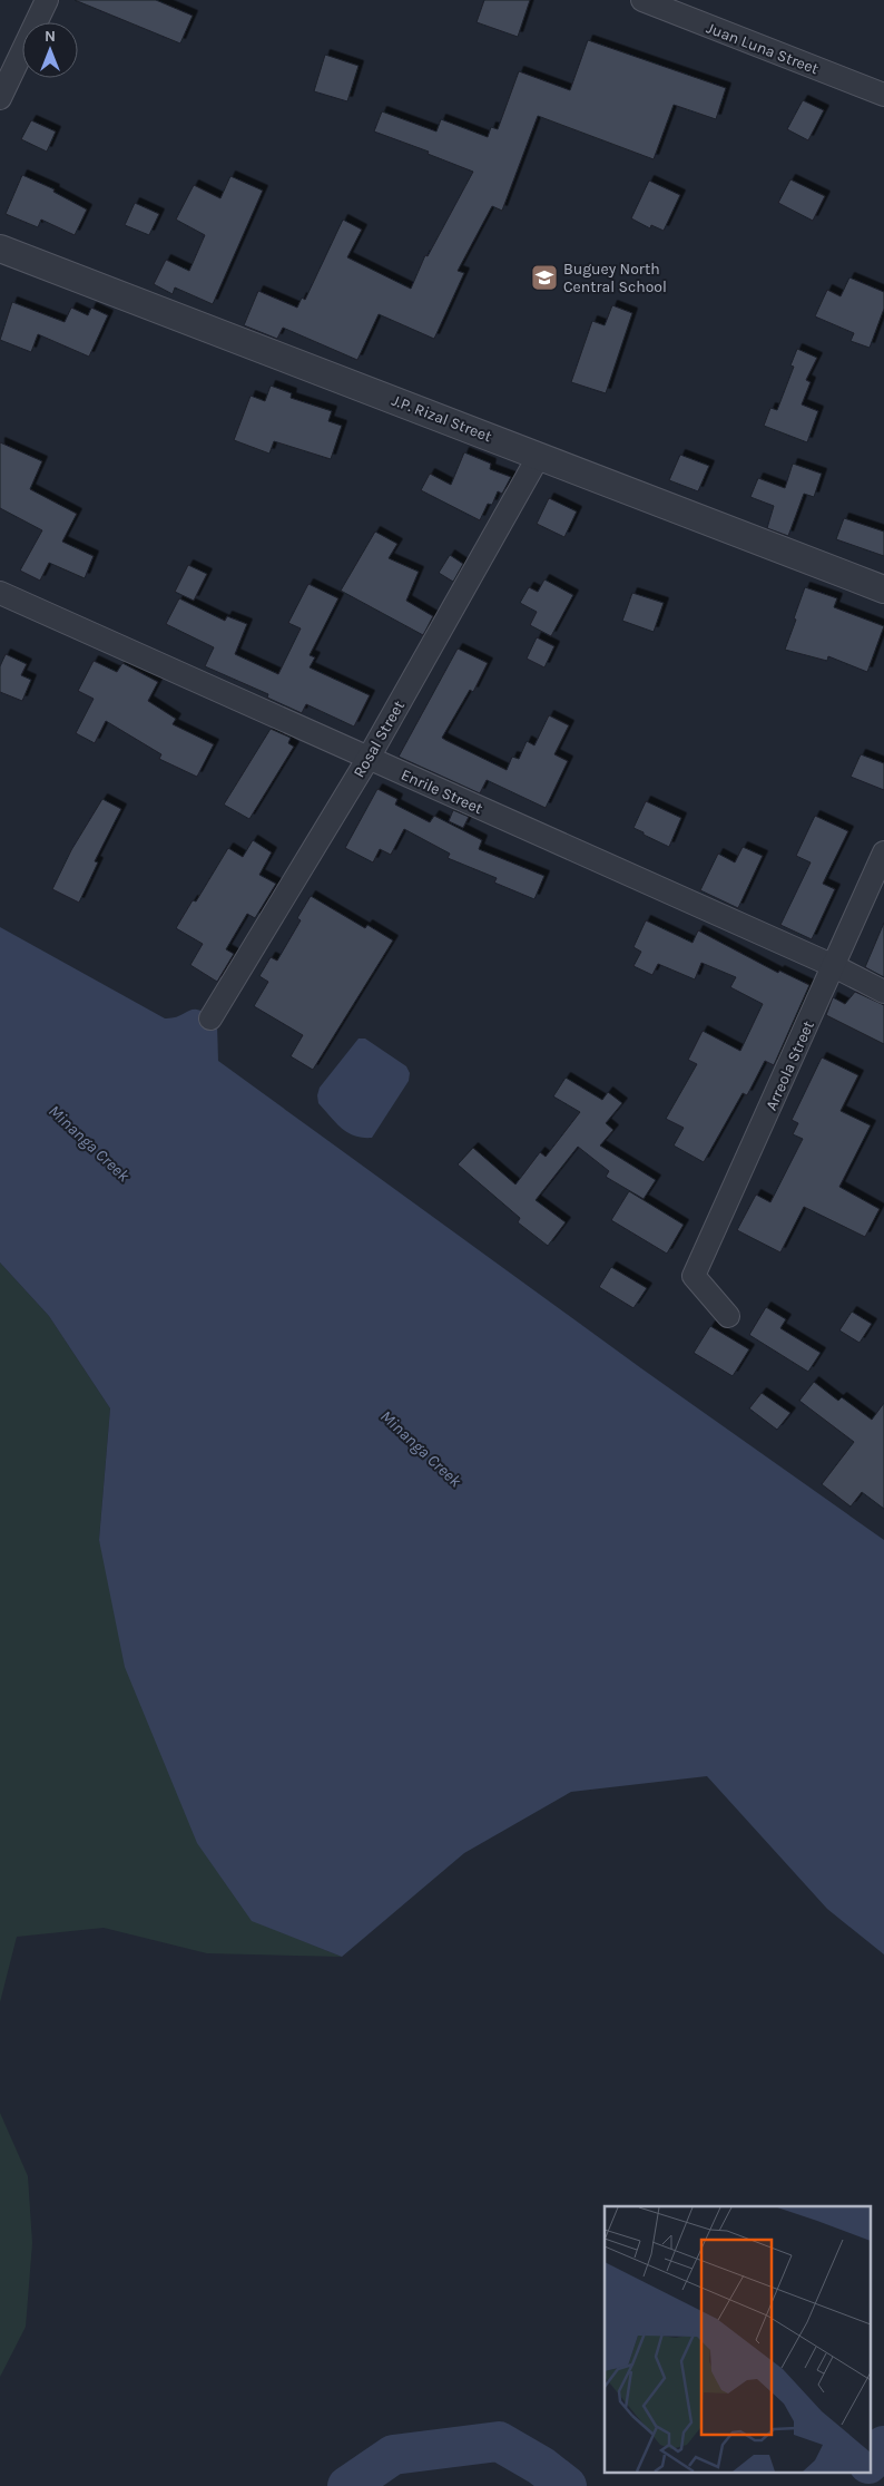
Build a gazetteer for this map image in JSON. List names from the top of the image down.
{
  "streets": {
    "street": [
      "Juan Luna Street",
      "J.P. Rizal Street",
      "Rosal Street",
      "Enrile Street",
      "Arreola Street"
    ]
  },
  "crossings": [
    ["J.P. Rizal Street", "Rosal Street"],
    ["Rosal Street", "Enrile Street"],
    ["Enrile Street", "Arreola Street"]
  ],
  "water": ["Minanga Creek"],
  "places": {
    "school or university": ["Buguey North Central School"]
  },
  "north": "top"
}
